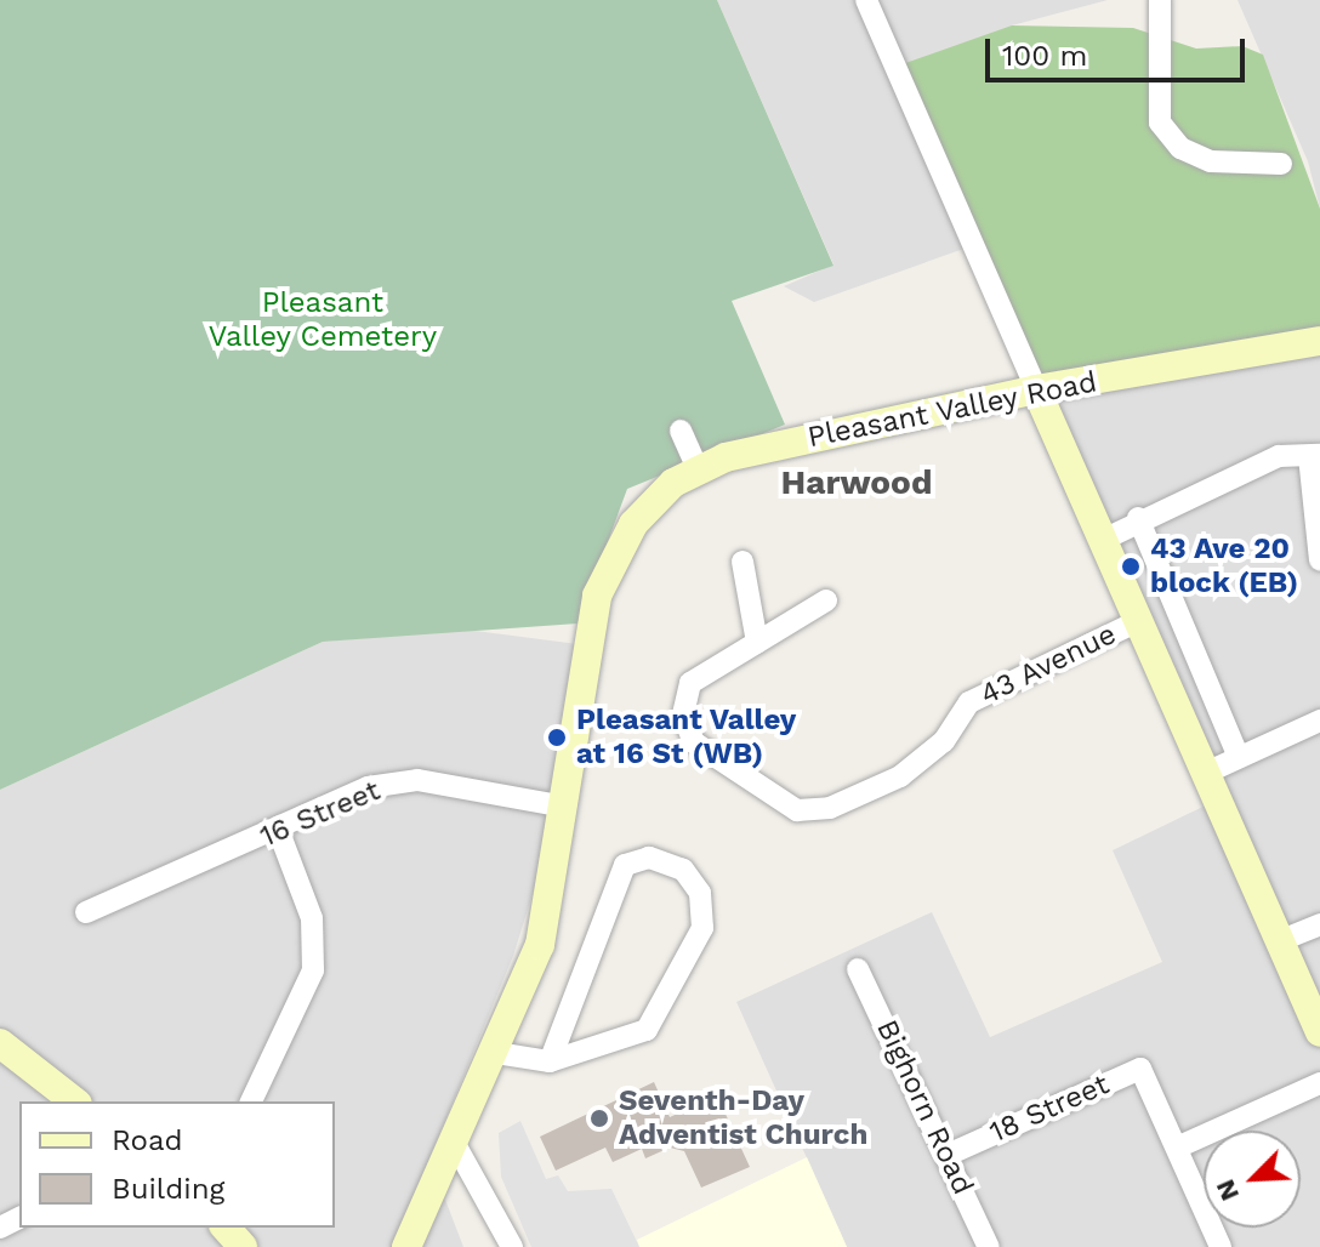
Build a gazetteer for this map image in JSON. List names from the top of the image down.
{
  "streets": {
    "street": [
      "Pleasant Valley Road",
      "43 Avenue",
      "16 Street",
      "Bighorn Road",
      "18 Street"
    ]
  },
  "crossings": [
    ["Pleasant Valley Road", "43 Avenue"],
    ["Pleasant Valley Road", "16 Street"],
    ["Bighorn Road", "18 Street"]
  ],
  "districts": ["Harwood"],
  "parks": ["Pleasant Valley Cemetery"],
  "places": ["43 Ave 20 block (EB)", "Pleasant Valley at 16 St (WB)", "Seventh-Day Adventist Church"],
  "legend": ["Road", "Building"],
  "scale_bar": "100 m",
  "north": "bottom left"
}
